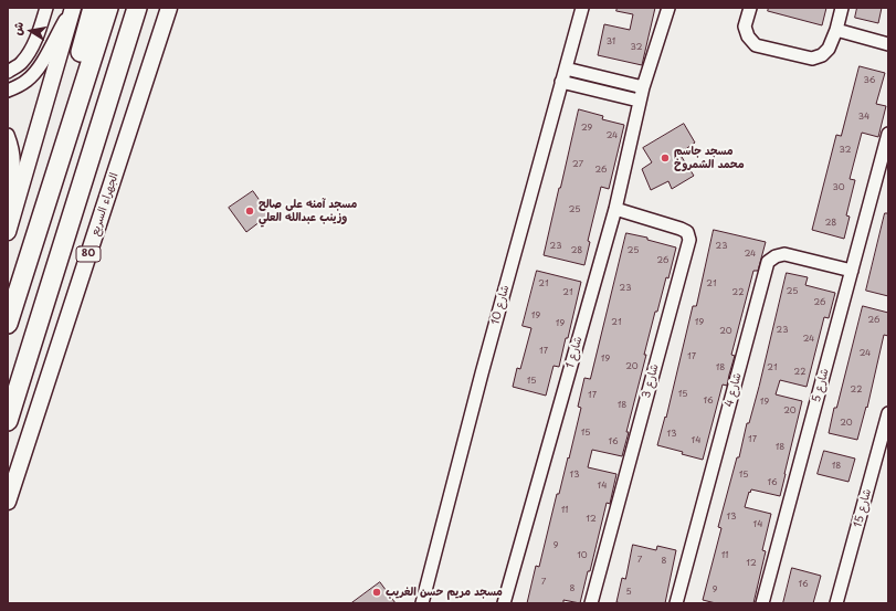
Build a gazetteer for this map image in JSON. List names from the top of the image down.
{
  "streets": {
    "highway": ["80"],
    "main road": ["الجهراء السريع"],
    "street": [
      "شارع 10",
      "شارع 1",
      "شارع 3",
      "شارع 5",
      "شارع 4",
      "شارع 15"
    ]
  },
  "crossings": [
    ["شارع 1", "شارع 3"],
    ["شارع 5", "شارع 4"]
  ],
  "places": ["مسجد جاسم محمد الشمروخ", "مسجد آمنه علي صالح وزينب عبدالله العلي", "مسجد مريم حسن الغريب"],
  "house_numbers": [
    "31",
    "32",
    "36",
    "34",
    "29",
    "24",
    "32",
    "27",
    "26",
    "30",
    "25",
    "28",
    "23",
    "23",
    "28",
    "25",
    "24",
    "26",
    "21",
    "21",
    "23",
    "25",
    "21",
    "22",
    "26",
    "19",
    "26",
    "21",
    "19",
    "19",
    "23",
    "20",
    "24",
    "17",
    "24",
    "17",
    "19",
    "20",
    "18",
    "21",
    "22",
    "15",
    "22",
    "15",
    "17",
    "16",
    "19",
    "18",
    "20",
    "20",
    "15",
    "13",
    "17",
    "14",
    "16",
    "18",
    "18",
    "13",
    "15",
    "16",
    "14",
    "11",
    "13",
    "12",
    "14",
    "9",
    "10",
    "11",
    "7",
    "8",
    "12",
    "7",
    "16",
    "8",
    "9",
    "5"
  ],
  "north": "left"
}
